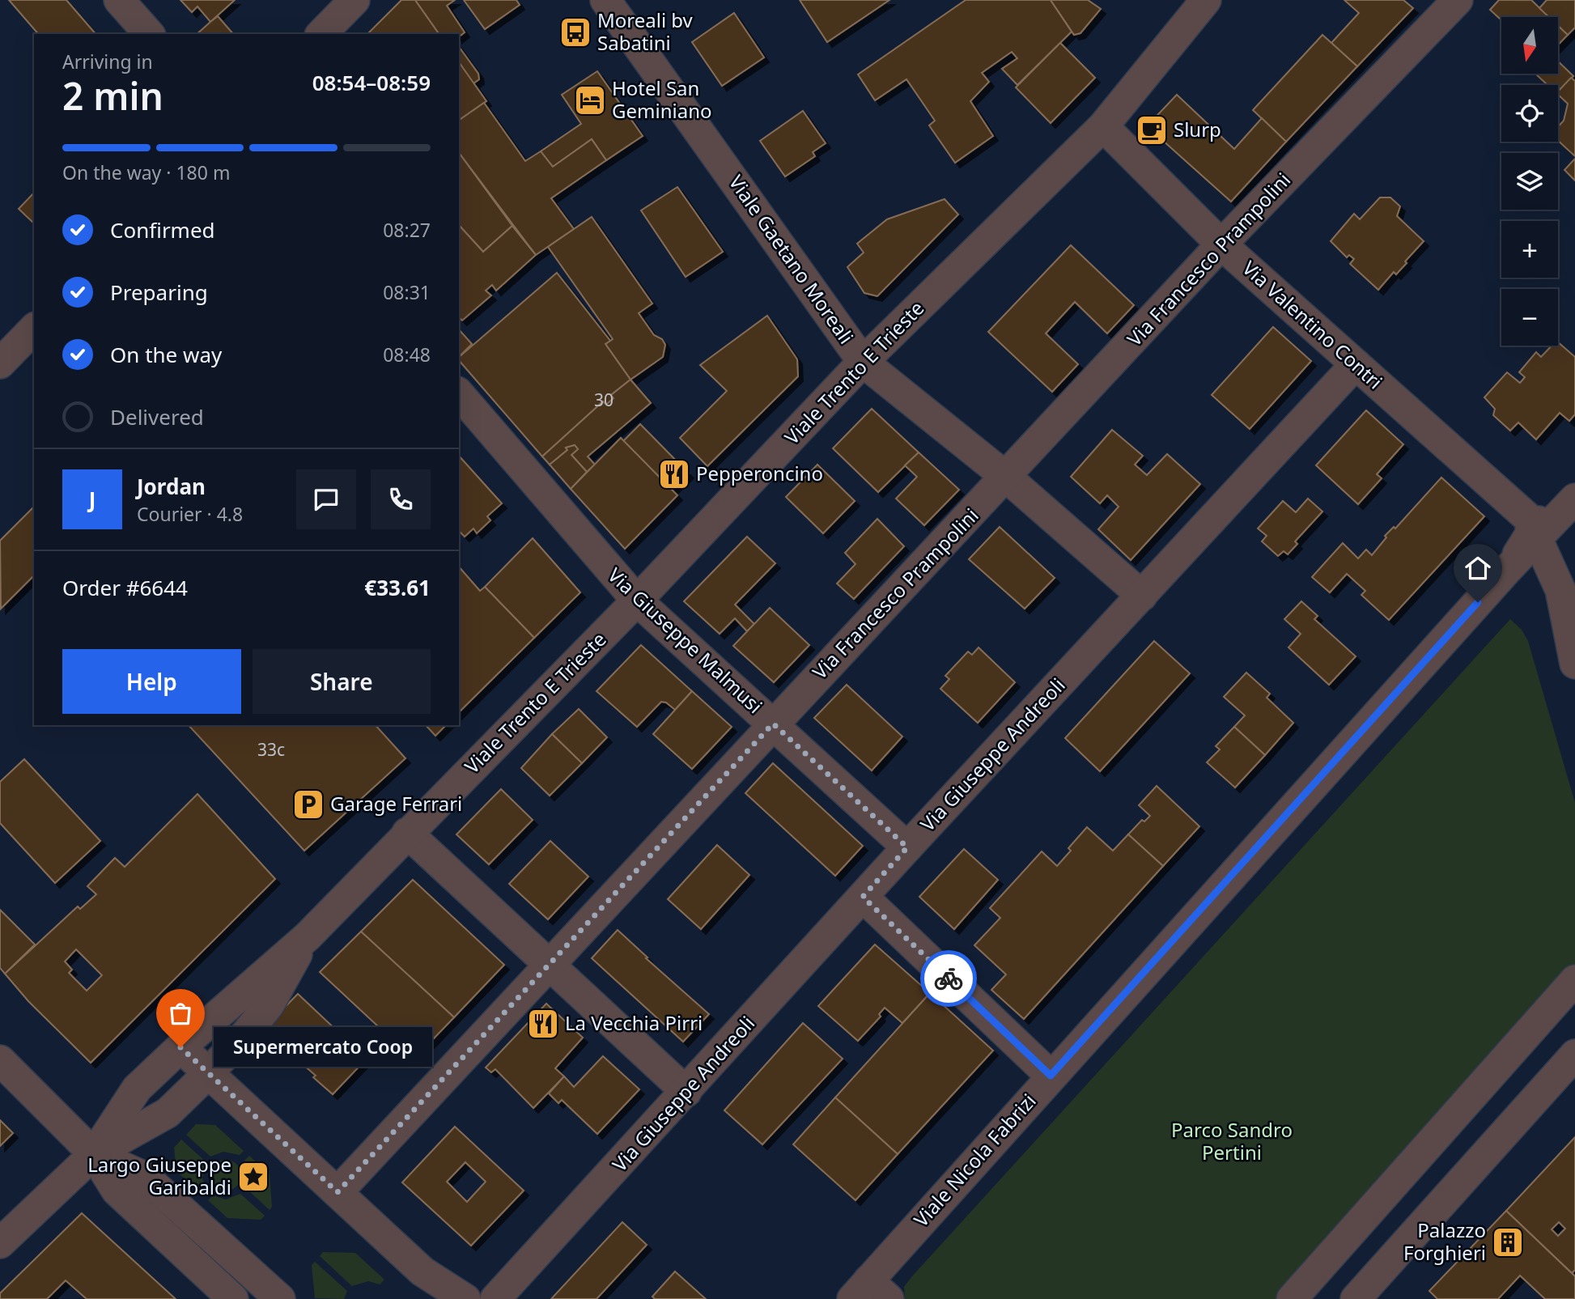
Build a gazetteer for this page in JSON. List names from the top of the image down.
{
  "streets": {
    "street": [
      "Viale Gaetano Moreali",
      "Via Francesco Prampolini",
      "Via Valentino Contri",
      "Viale Trento E Trieste",
      "Via Giuseppe Malmusi",
      "Via Giuseppe Andreoli",
      "Viale Nicola Fabrizi"
    ]
  },
  "crossings": [
    ["Viale Gaetano Moreali", "Via Francesco Prampolini"],
    ["Viale Gaetano Moreali", "Viale Trento E Trieste"],
    ["Viale Gaetano Moreali", "Via Giuseppe Andreoli"],
    ["Via Francesco Prampolini", "Via Valentino Contri"],
    ["Via Francesco Prampolini", "Via Giuseppe Malmusi"],
    ["Via Valentino Contri", "Viale Trento E Trieste"],
    ["Via Valentino Contri", "Via Giuseppe Andreoli"],
    ["Via Valentino Contri", "Viale Nicola Fabrizi"],
    ["Viale Trento E Trieste", "Via Giuseppe Malmusi"],
    ["Via Giuseppe Malmusi", "Via Giuseppe Andreoli"]
  ],
  "parks": ["Parco Sandro Pertini"],
  "places": {
    "bus stop": ["Moreali bv Sabatini"],
    "hotel": ["Hotel San Geminiano"],
    "cafe": ["Slurp"],
    "restaurant": ["Pepperoncino", "La Vecchia Pirri"],
    "parking": ["Garage Ferrari"],
    "other": ["Supermercato Coop"],
    "place": ["Largo Giuseppe Garibaldi"],
    "building": ["Palazzo Forghieri"]
  },
  "house_numbers": ["30", "33c"],
  "north": "bottom",
  "page": {
    "map_buttons": ["+", "−"],
    "heading": ["2 min", "Arriving in", "08:54–08:59"],
    "panel": [
      "Jordan",
      "Courier · 4.8",
      "Order #6644",
      "€33.61"
    ],
    "bar": "On the way · 180 m",
    "list": [
      ["Confirmed", "08:27"],
      ["Preparing", "08:31"],
      ["On the way", "08:48"],
      "Delivered"
    ],
    "round": "J",
    "buttons": ["Help", "Share"],
    "bubble": "Supermercato Coop"
  }
}
